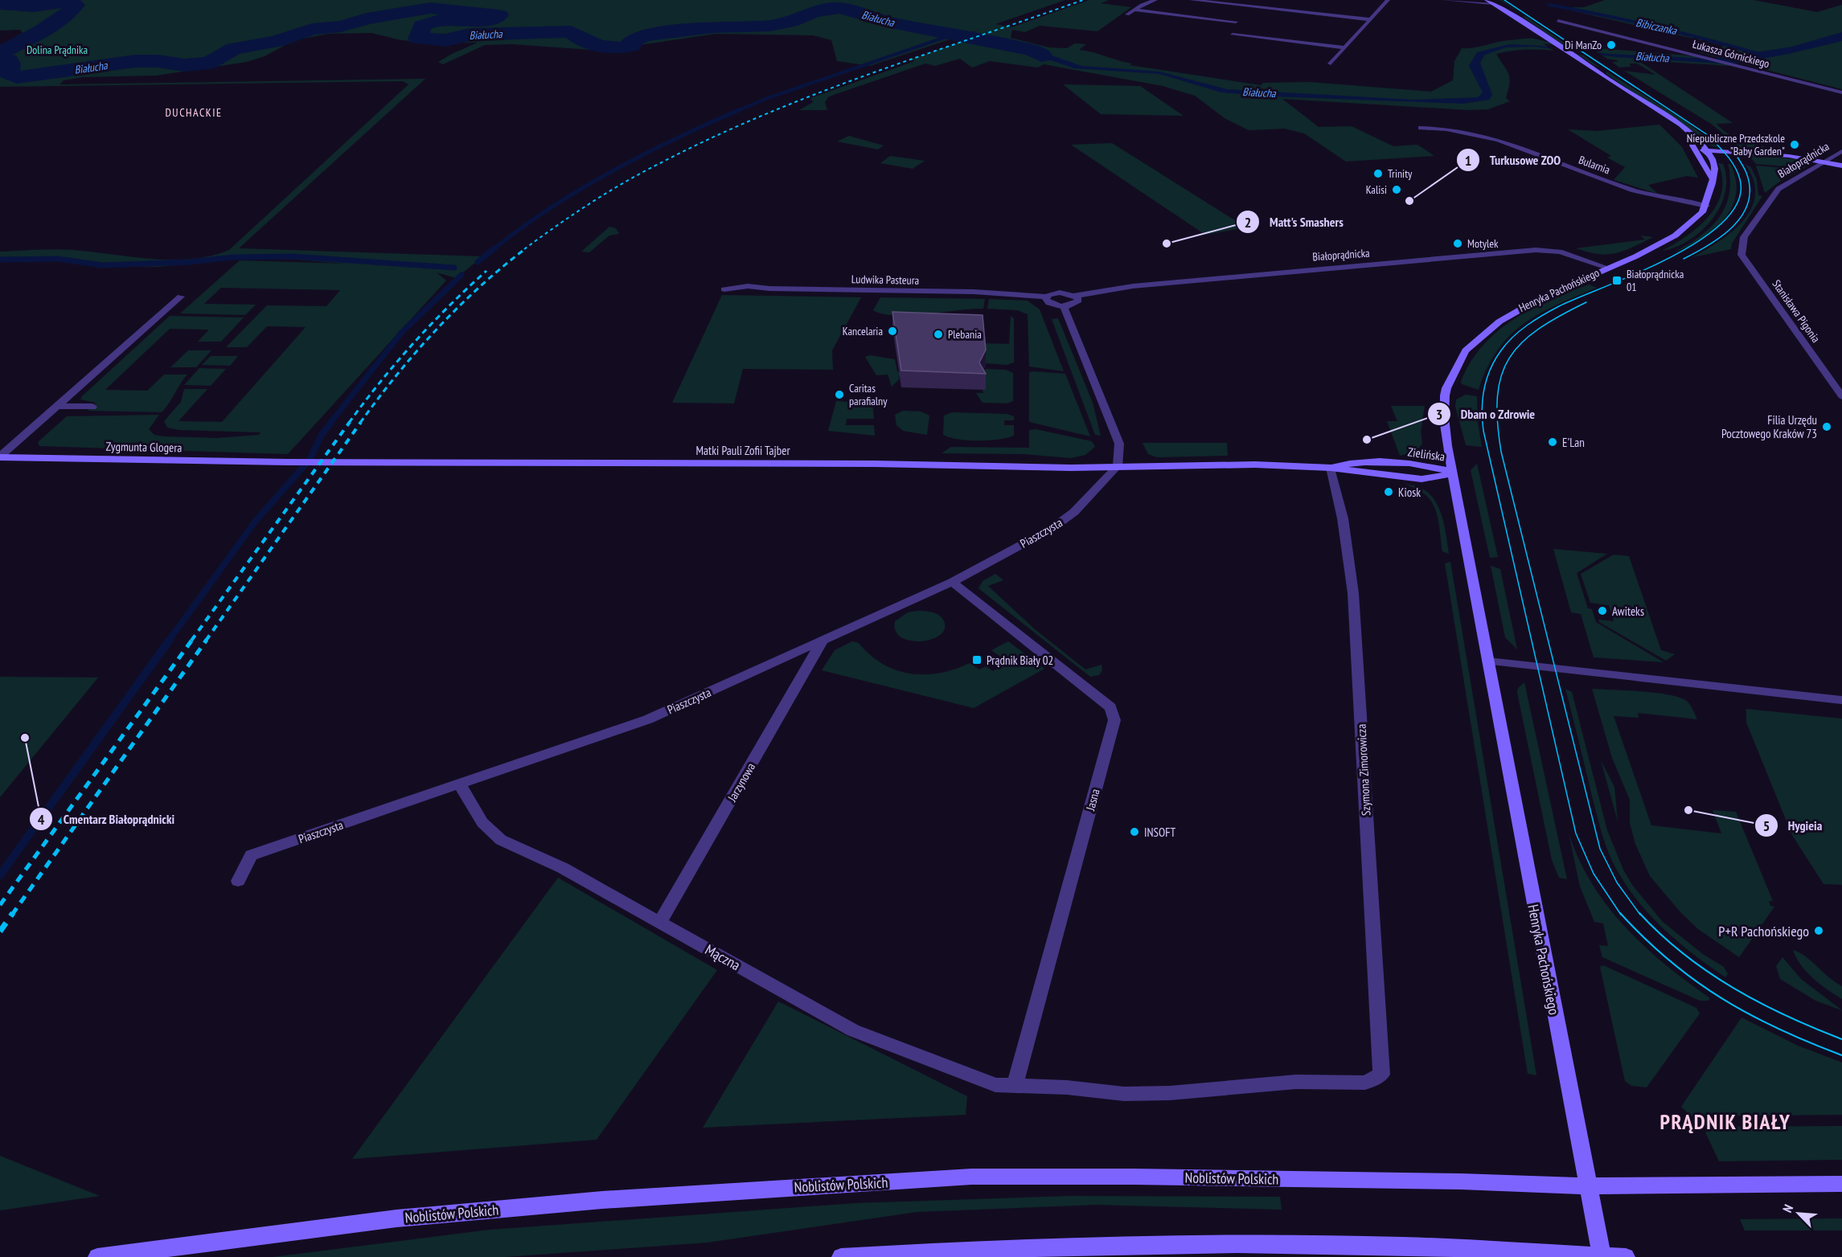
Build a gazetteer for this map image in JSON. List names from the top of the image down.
{
  "streets": {
    "street": [
      "Łukasza Górnickiego",
      "Białoprądnicka",
      "Bularnia",
      "Ludwika Pasteura",
      "Henryka Pachońskiego",
      "Stanisława Pigonia",
      "Zygmunta Glogera",
      "Matki Pauli Zofii Tajber",
      "Zielińska",
      "Piaszczysta",
      "Szymona Zimorowicza",
      "Jarzynowa",
      "Jasna",
      "Mączna",
      "Noblistów Polskich"
    ]
  },
  "crossings": [
    ["Białoprądnicka", "Ludwika Pasteura"],
    ["Białoprądnicka", "Henryka Pachońskiego"],
    ["Białoprądnicka", "Stanisława Pigonia"],
    ["Bularnia", "Henryka Pachońskiego"],
    ["Henryka Pachońskiego", "Zielińska"],
    ["Henryka Pachońskiego", "Noblistów Polskich"],
    ["Zygmunta Glogera", "Matki Pauli Zofii Tajber"],
    ["Matki Pauli Zofii Tajber", "Zielińska"],
    ["Matki Pauli Zofii Tajber", "Piaszczysta"],
    ["Zielińska", "Piaszczysta"],
    ["Zielińska", "Szymona Zimorowicza"],
    ["Piaszczysta", "Jarzynowa"],
    ["Piaszczysta", "Jasna"],
    ["Piaszczysta", "Mączna"],
    ["Szymona Zimorowicza", "Mączna"],
    ["Jarzynowa", "Mączna"],
    ["Jasna", "Mączna"]
  ],
  "districts": ["DUCHACKIE", "PRĄDNIK BIAŁY"],
  "water": ["Białucha", "Bibiczanka"],
  "parks": ["Dolina Prądnika"],
  "places": {
    "other": [
      "Di ManZo",
      "Niepubliczne Przedszkole \"Baby Garden\"",
      "Trinity",
      "Kalisi",
      "Turkusowe ZOO",
      "Matt's Smashers",
      "Motylek",
      "Kancelaria",
      "Plebania",
      "Caritas parafialny",
      "Filia Urzędu Pocztowego Kraków 73",
      "Dbam o Zdrowie",
      "E'Lan",
      "Kiosk",
      "Awiteks",
      "Cmentarz Białoprądnicki",
      "Hygieia",
      "INSOFT",
      "P+R Pachońskiego"
    ],
    "transit": ["Białoprądnicka 01", "Prądnik Biały 02"]
  },
  "north": "top left"
}
